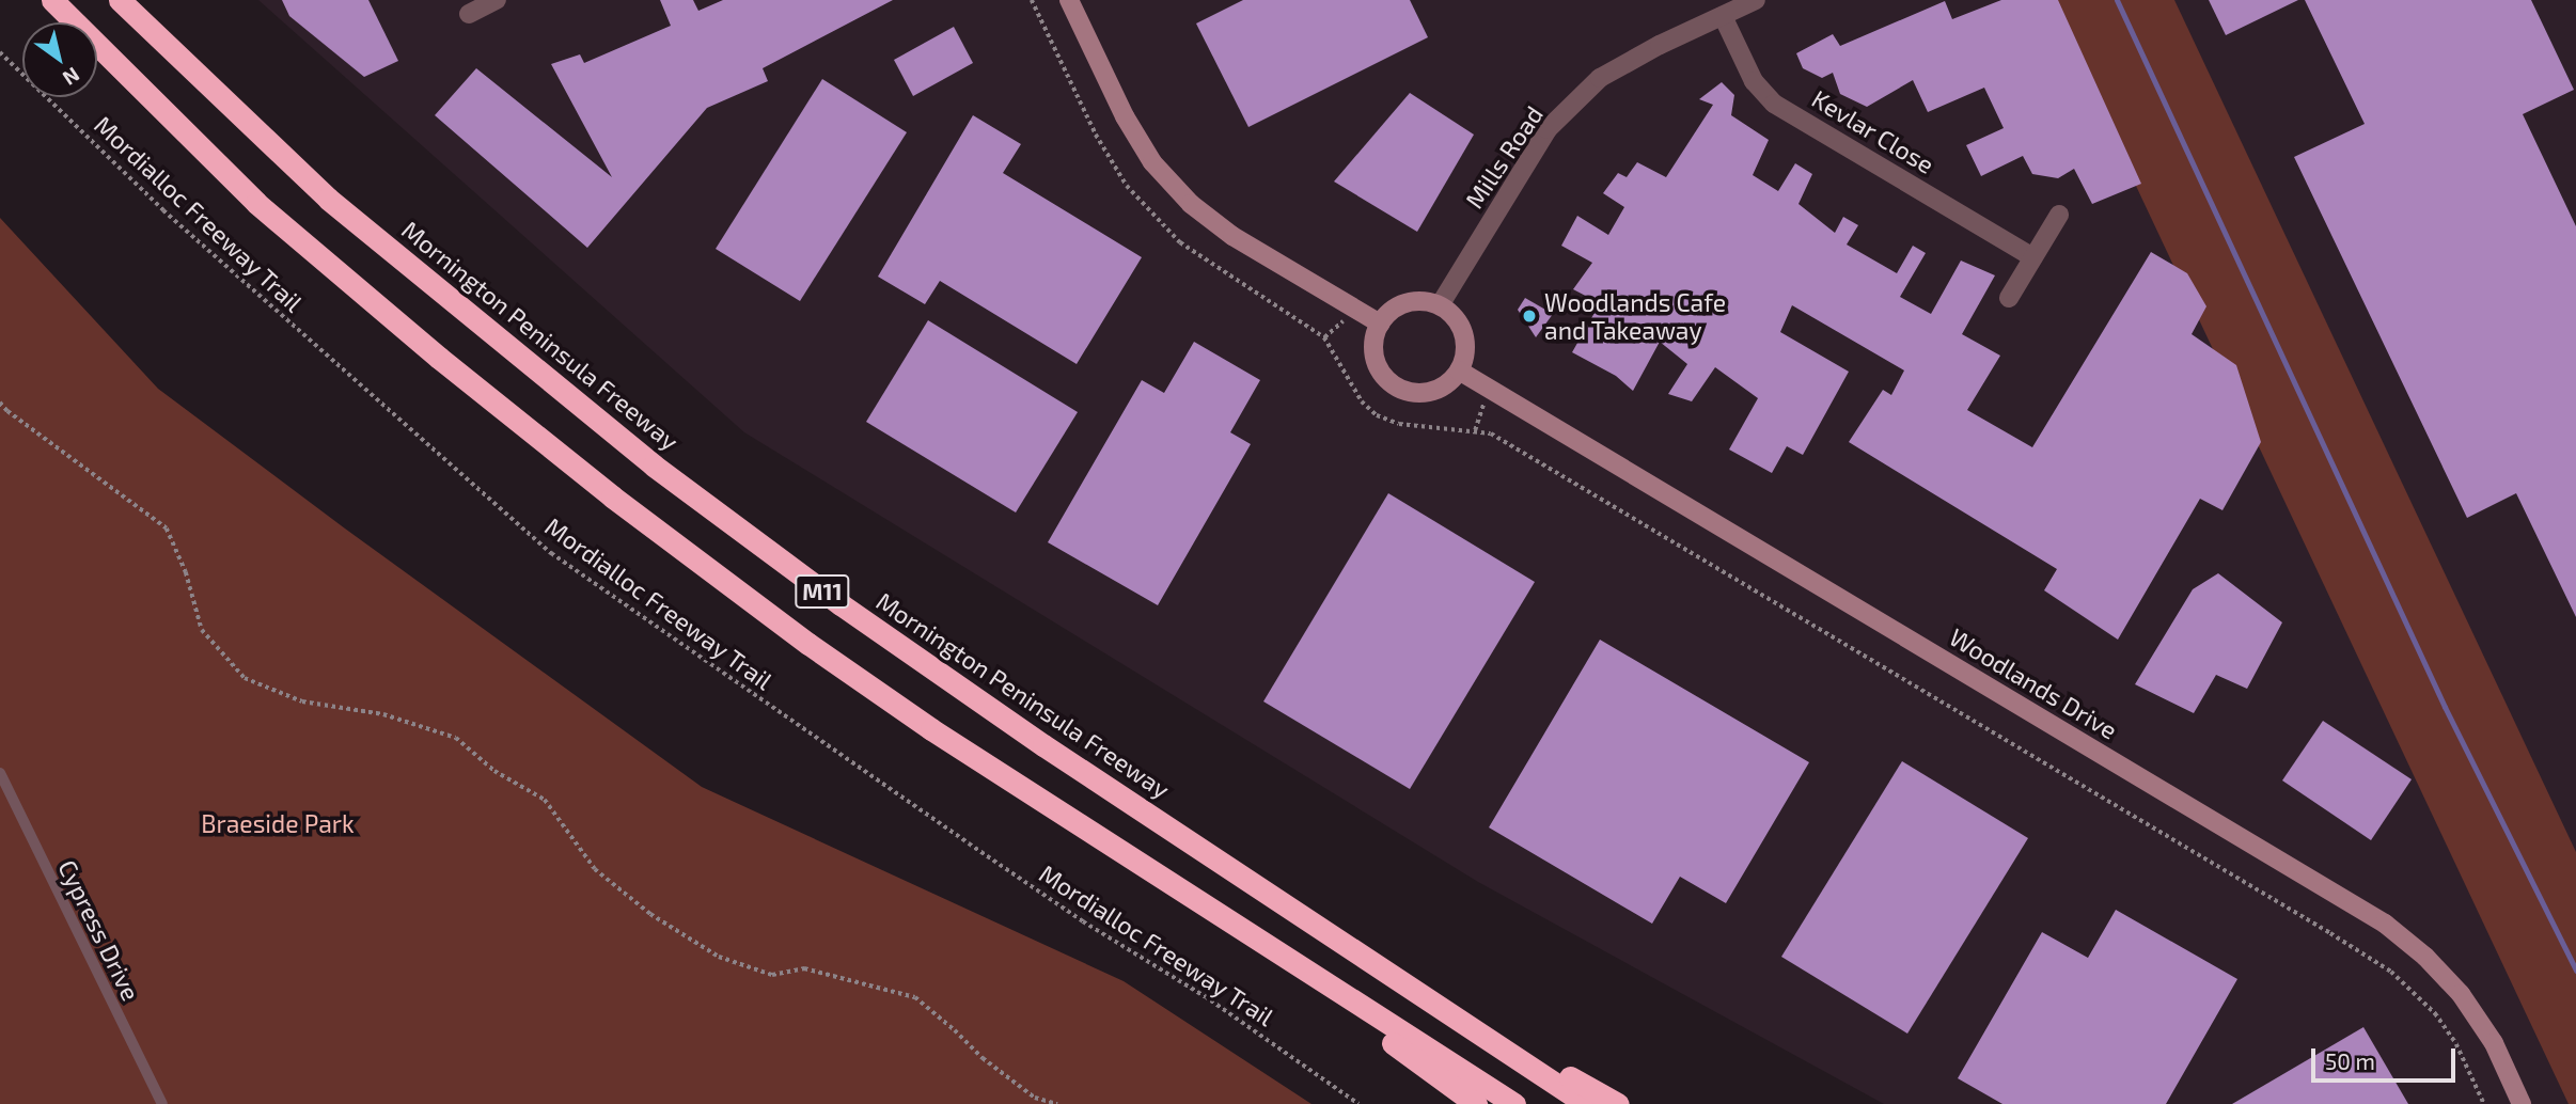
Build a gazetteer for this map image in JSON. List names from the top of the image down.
{
  "streets": {
    "highway": ["Mornington Peninsula Freeway", "M11"],
    "street": ["Kevlar Close", "Mills Road", "Woodlands Drive"],
    "lane": ["Cypress Drive"],
    "path": ["Mordialloc Freeway Trail"]
  },
  "crossings": [
    ["Kevlar Close", "Mills Road"],
    ["Mills Road", "Woodlands Drive"]
  ],
  "parks": ["Braeside Park"],
  "places": ["Woodlands Cafe and Takeaway"],
  "scale_bar": "50 m",
  "north": "bottom right"
}
